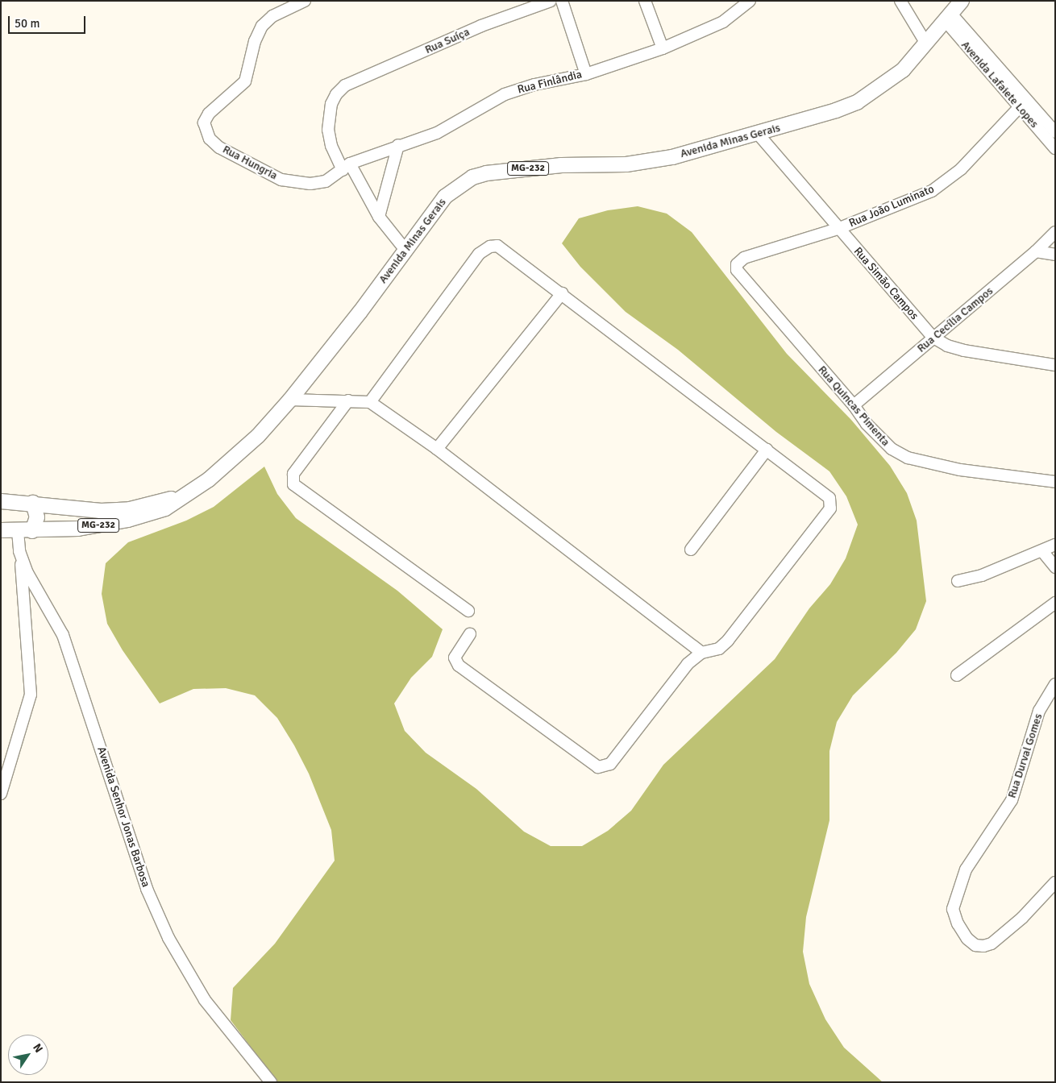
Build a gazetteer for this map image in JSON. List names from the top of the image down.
{
  "streets": {
    "main road": ["Avenida Minas Gerais", "MG-232"],
    "street": [
      "Rua Suíça",
      "Rua Finlândia",
      "Avenida Lafaiete Lopes",
      "Rua Hungria",
      "Rua João Luminato",
      "Rua Simão Campos",
      "Rua Cecília Campos",
      "Rua Quincas Pimenta",
      "Rua Durval Gomes",
      "Avenida Senhor Jonas Barbosa"
    ]
  },
  "crossings": [
    ["Rua Suíça", "Rua Finlândia"],
    ["Rua Suíça", "Rua Hungria"],
    ["Rua Finlândia", "Rua Hungria"],
    ["Avenida Lafaiete Lopes", "Avenida Minas Gerais"],
    ["Avenida Lafaiete Lopes", "Rua João Luminato"],
    ["Avenida Minas Gerais", "MG-232"],
    ["Avenida Minas Gerais", "Rua Simão Campos"],
    ["MG-232", "Avenida Senhor Jonas Barbosa"],
    ["Rua João Luminato", "Rua Simão Campos"],
    ["Rua João Luminato", "Rua Quincas Pimenta"],
    ["Rua Simão Campos", "Rua Cecília Campos"],
    ["Rua Cecília Campos", "Rua Quincas Pimenta"]
  ],
  "scale_bar": "50 m",
  "north": "top right"
}
